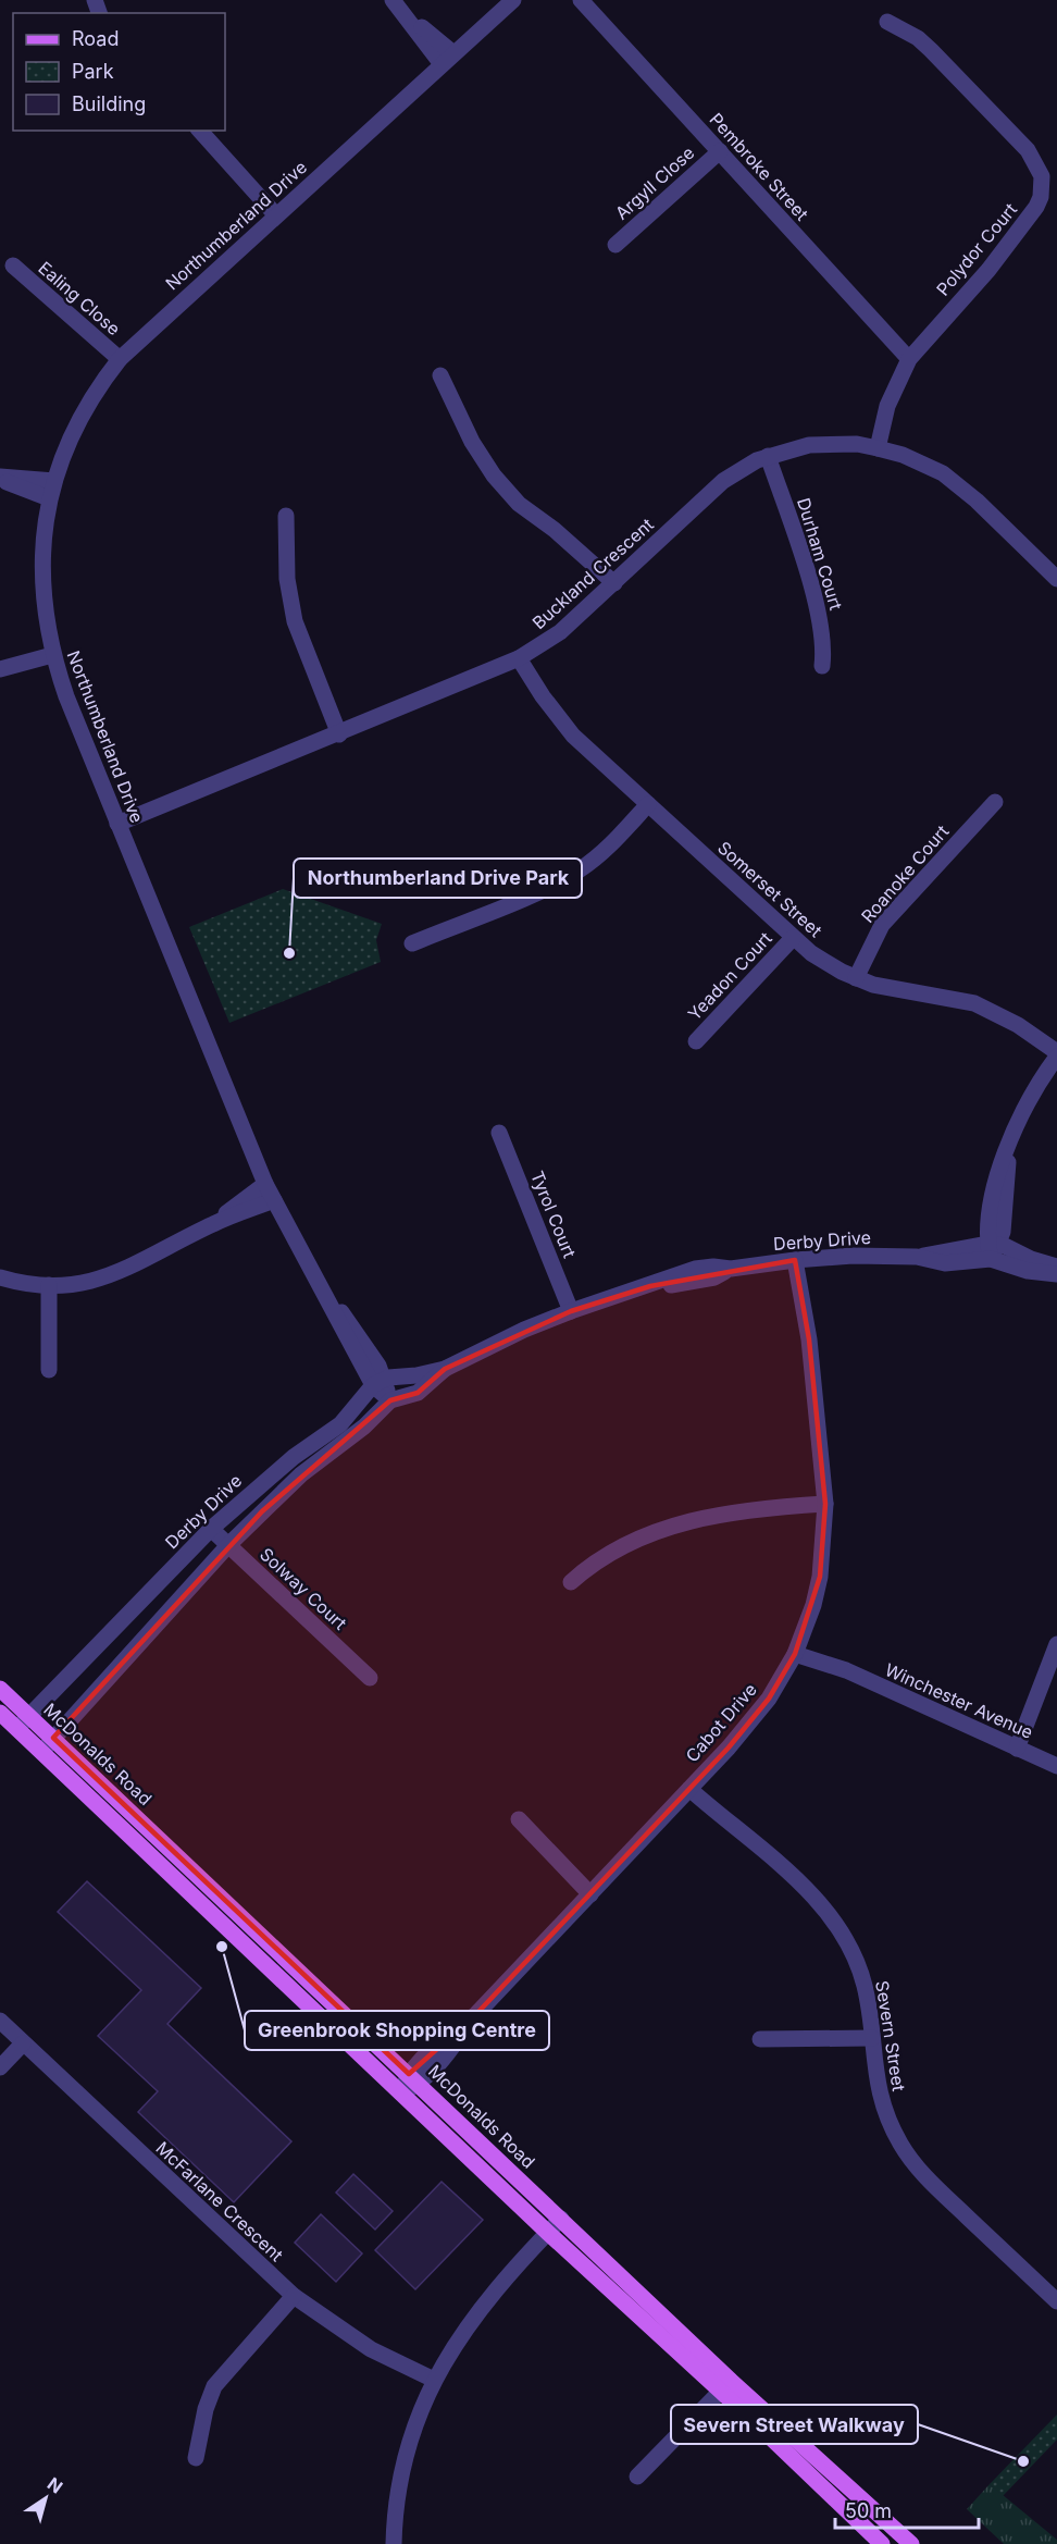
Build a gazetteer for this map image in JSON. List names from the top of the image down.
{
  "streets": {
    "main road": ["McDonalds Road"],
    "street": [
      "Pembroke Street",
      "Argyll Close",
      "Northumberland Drive",
      "Polydor Court",
      "Ealing Close",
      "Durham Court",
      "Buckland Crescent",
      "Roanoke Court",
      "Somerset Street",
      "Yeadon Court",
      "Tyrol Court",
      "Derby Drive",
      "Solway Court",
      "Winchester Avenue",
      "Cabot Drive",
      "Severn Street",
      "McFarlane Crescent"
    ]
  },
  "crossings": [
    ["Pembroke Street", "Argyll Close"],
    ["Pembroke Street", "Polydor Court"],
    ["Northumberland Drive", "Ealing Close"],
    ["Northumberland Drive", "Buckland Crescent"],
    ["Northumberland Drive", "Derby Drive"],
    ["Polydor Court", "Buckland Crescent"],
    ["Durham Court", "Buckland Crescent"],
    ["Buckland Crescent", "Somerset Street"],
    ["Roanoke Court", "Somerset Street"],
    ["Somerset Street", "Yeadon Court"],
    ["Tyrol Court", "Derby Drive"],
    ["Derby Drive", "Solway Court"],
    ["Derby Drive", "Cabot Drive"],
    ["Derby Drive", "McDonalds Road"],
    ["Winchester Avenue", "Cabot Drive"],
    ["Cabot Drive", "McDonalds Road"],
    ["Cabot Drive", "Severn Street"]
  ],
  "places": ["Northumberland Drive Park", "Greenbrook Shopping Centre", "Severn Street Walkway"],
  "legend": ["Road", "Park", "Building"],
  "scale_bar": "50 m",
  "north": "top right"
}
